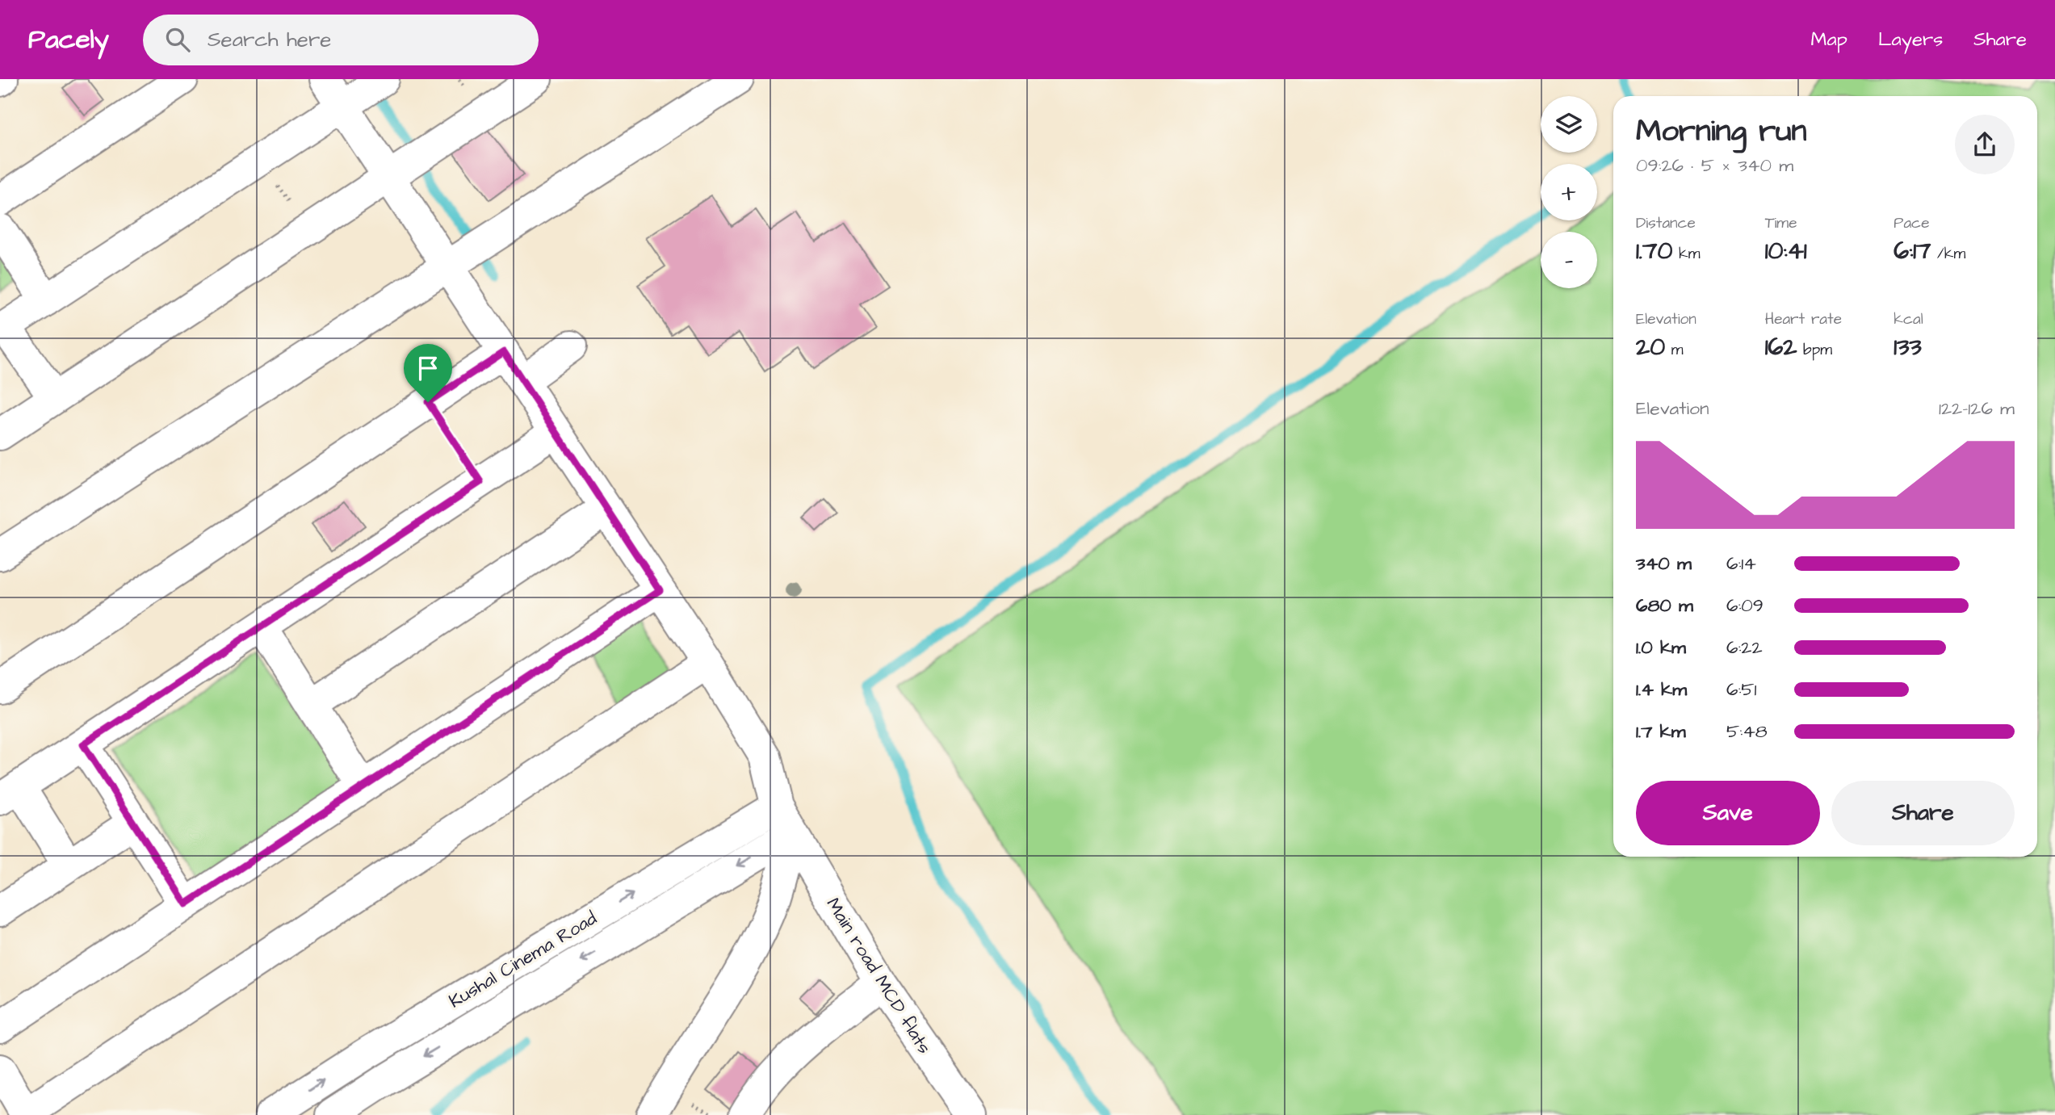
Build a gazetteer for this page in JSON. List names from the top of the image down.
{
  "streets": {
    "street": ["Kushal Cinema Road", "Main road MCD flats"]
  },
  "crossings": [
    ["Kushal Cinema Road", "Main road MCD flats"]
  ],
  "page": {
    "header": "Pacely",
    "search": "Search here",
    "nav": ["Map", "Layers", "Share"],
    "map_buttons": ["+", "−"],
    "heading": ["Morning run", "09:26 · 5 × 340 m"],
    "stats": [
      ["Distance", "1.70 km"],
      ["Time", "10:41"],
      ["Pace", "6:17 /km"],
      ["Elevation", "20 m"],
      ["Heart rate", "162 bpm"],
      ["kcal", "133"]
    ],
    "chart": ["Elevation", "122–126 m"],
    "list": [
      {
        "name": "340 m",
        "note": "6:14"
      },
      {
        "name": "680 m",
        "note": "6:09"
      },
      {
        "name": "1.0 km",
        "note": "6:22"
      },
      {
        "name": "1.4 km",
        "note": "6:51"
      },
      {
        "name": "1.7 km",
        "note": "5:48"
      }
    ],
    "buttons": ["Save", "Share"]
  }
}
